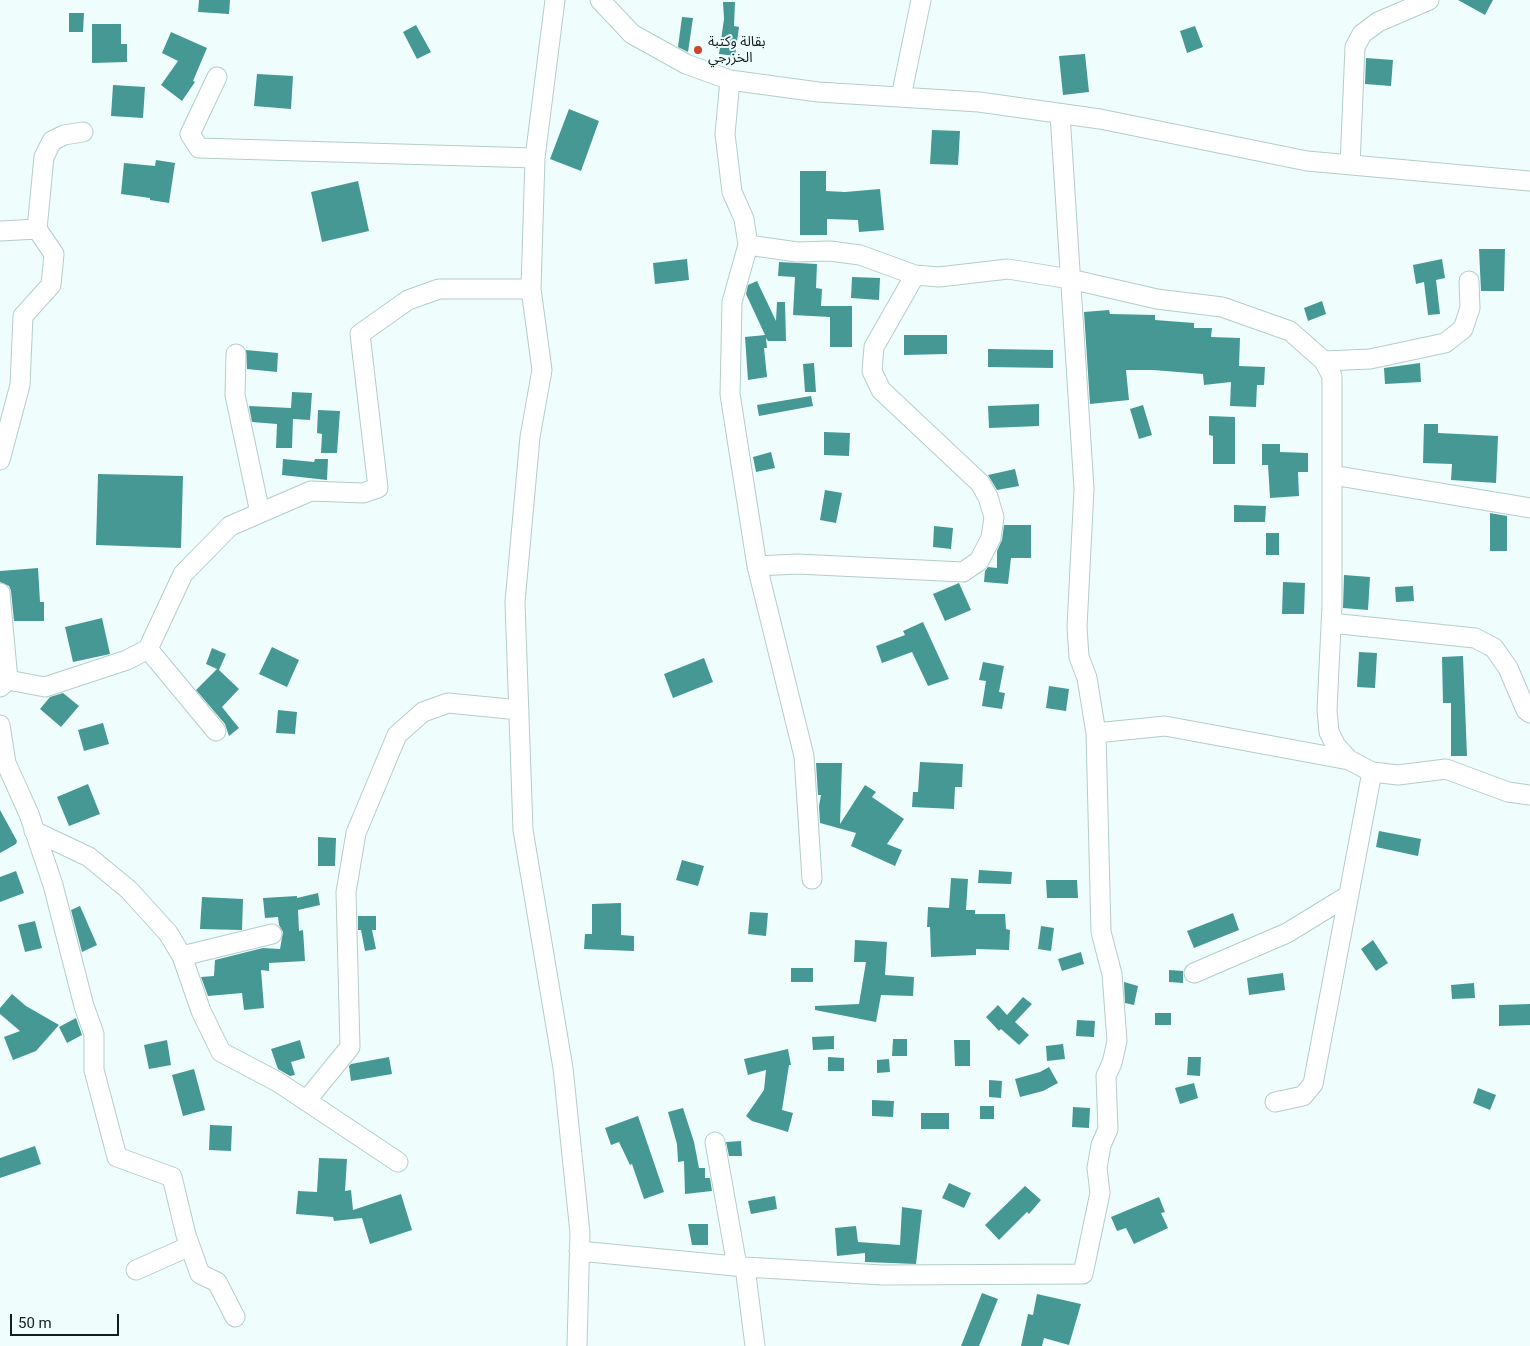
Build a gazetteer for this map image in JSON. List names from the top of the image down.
{
  "places": ["بقالة وكتبة الخزرجي"],
  "scale_bar": "50 m"
}
